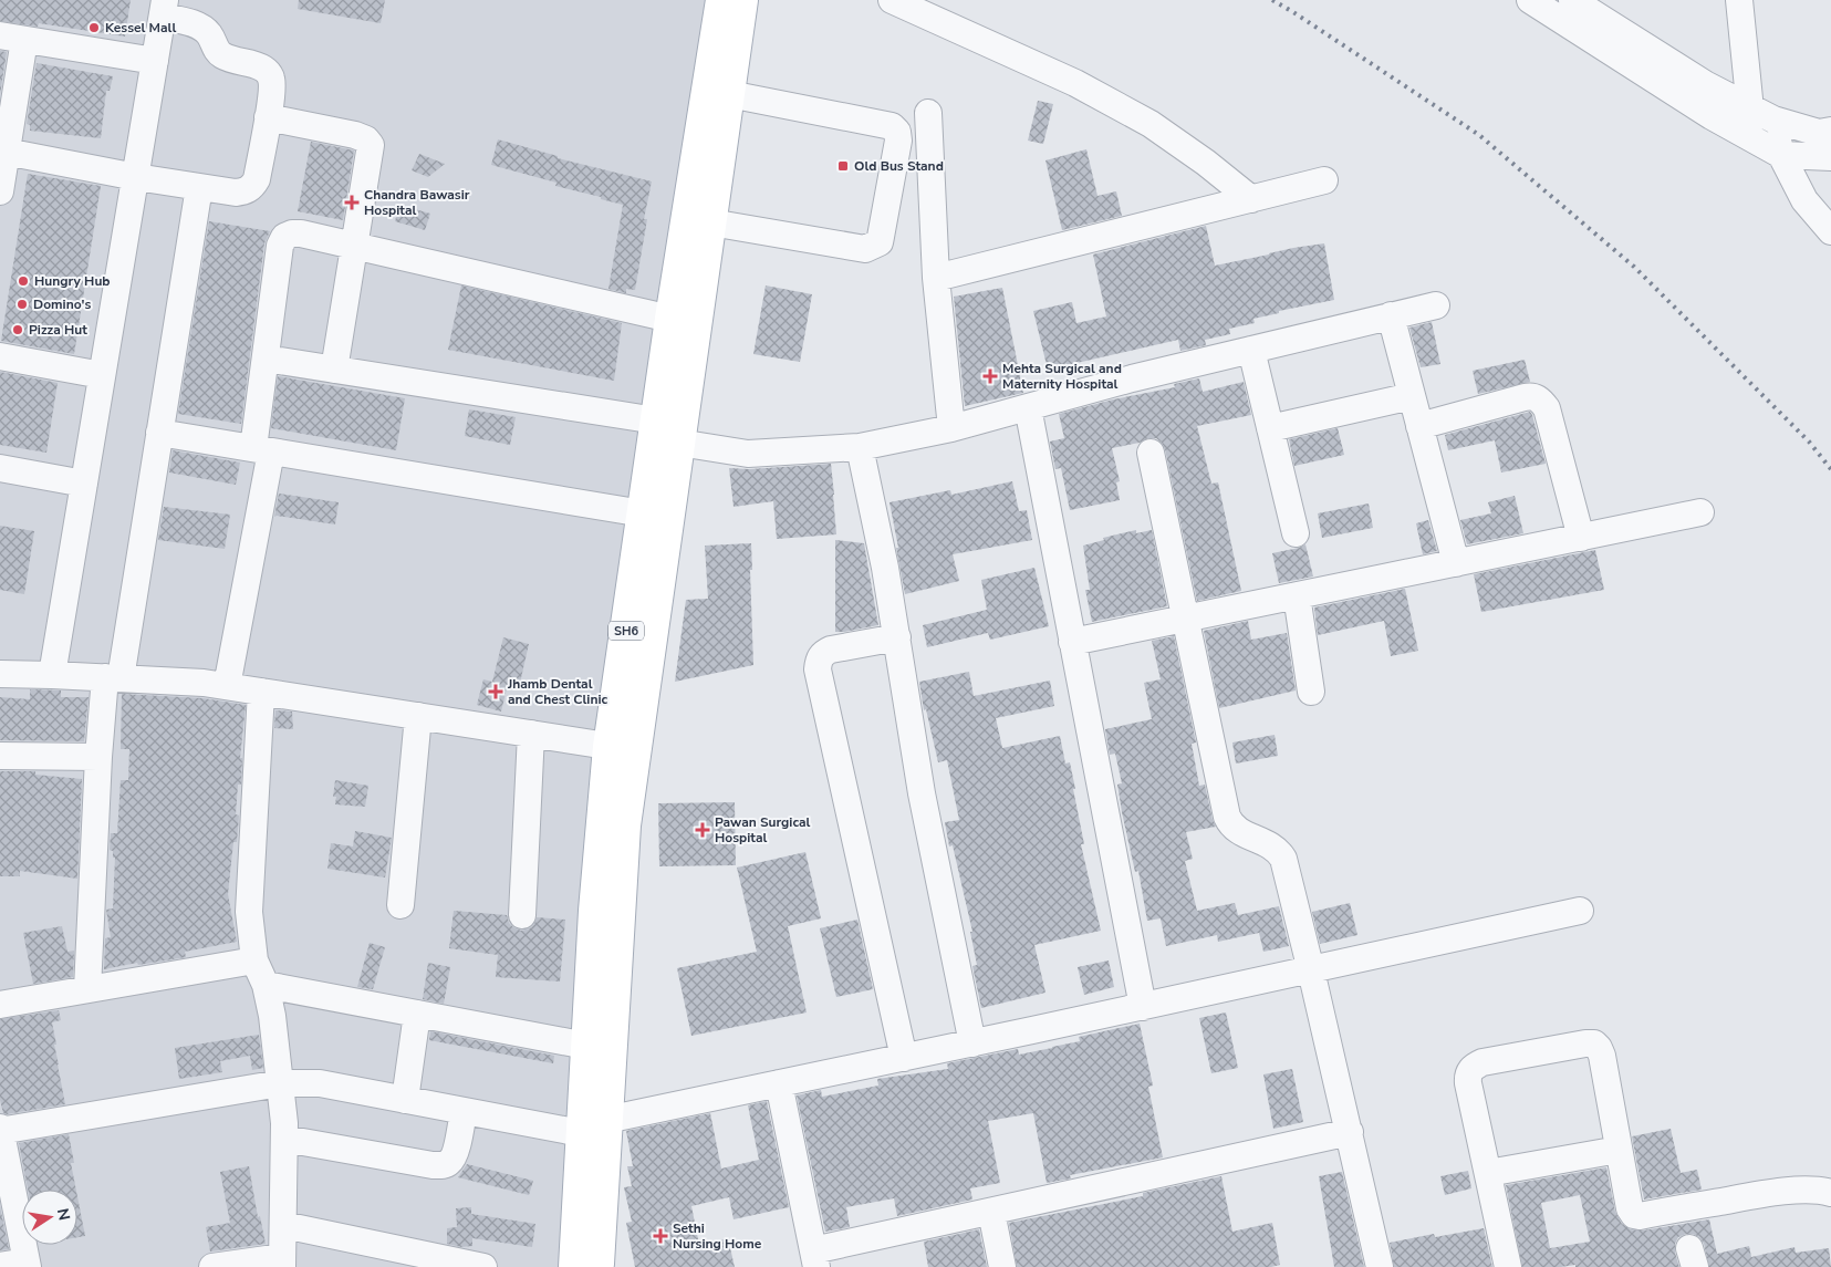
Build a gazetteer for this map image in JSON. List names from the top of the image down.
{
  "streets": {
    "main road": ["SH6"]
  },
  "places": {
    "other": [
      "Kessel Mall",
      "Hungry Hub",
      "Domino's",
      "Pizza Hut"
    ],
    "transit": ["Old Bus Stand"],
    "health": [
      "Chandra Bawasir Hospital",
      "Mehta Surgical and Maternity Hospital",
      "Jhamb Dental and Chest Clinic",
      "Pawan Surgical Hospital",
      "Sethi Nursing Home"
    ]
  },
  "north": "right"
}
